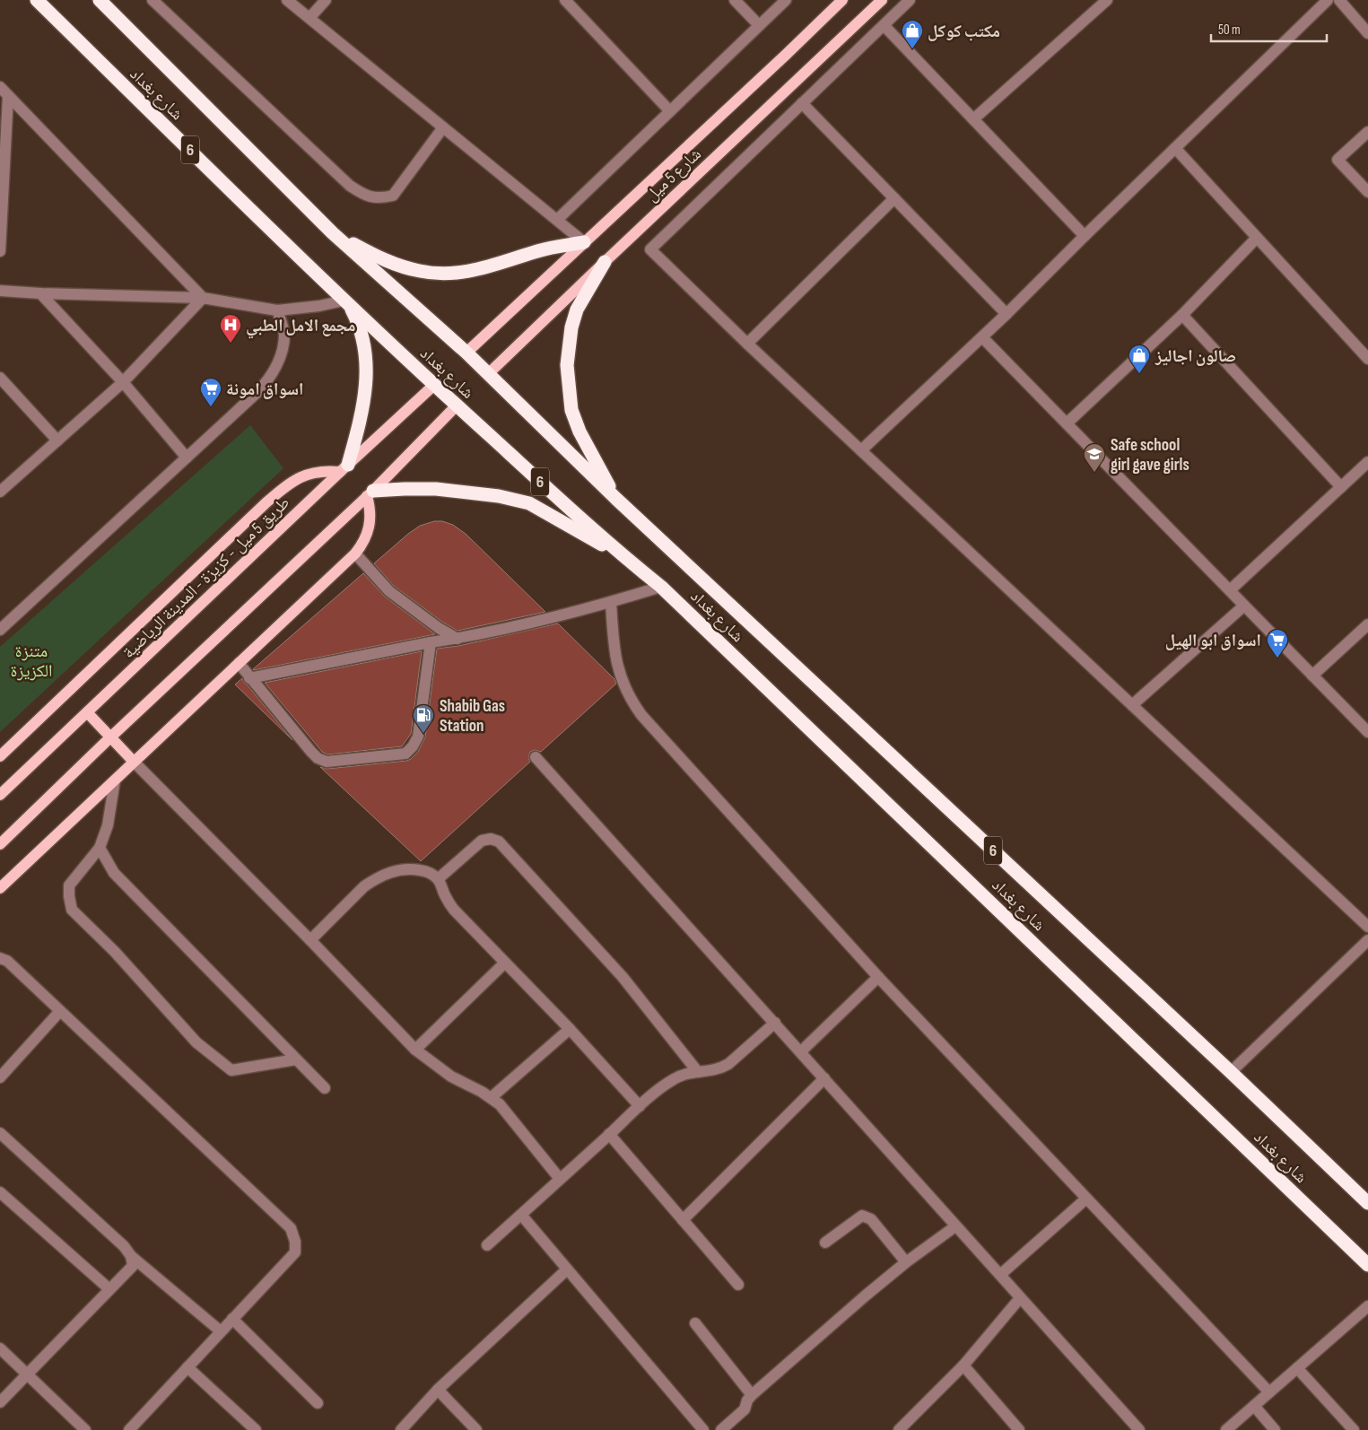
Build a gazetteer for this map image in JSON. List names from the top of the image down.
{
  "streets": {
    "highway": ["شارع بغداد", "6"],
    "main road": ["شارع 5 ميل", "طريق 5 ميل - كزيزة - المدينة الرياضية"]
  },
  "crossings": [
    ["شارع بغداد", "شارع 5 ميل"],
    ["شارع بغداد", "طريق 5 ميل - كزيزة - المدينة الرياضية"]
  ],
  "parks": ["متنزة الكزيزة"],
  "places": {
    "shop": ["مكتب كوكل", "صالون اجاليز"],
    "hospital": ["مجمع الامل الطبي"],
    "supermarket": ["اسواق امونة", "اسواق ابو الهيل"],
    "school or university": ["Safe school girl gave girls"],
    "fuel station": ["Shabib Gas Station"]
  },
  "scale_bar": "50 m"
}
